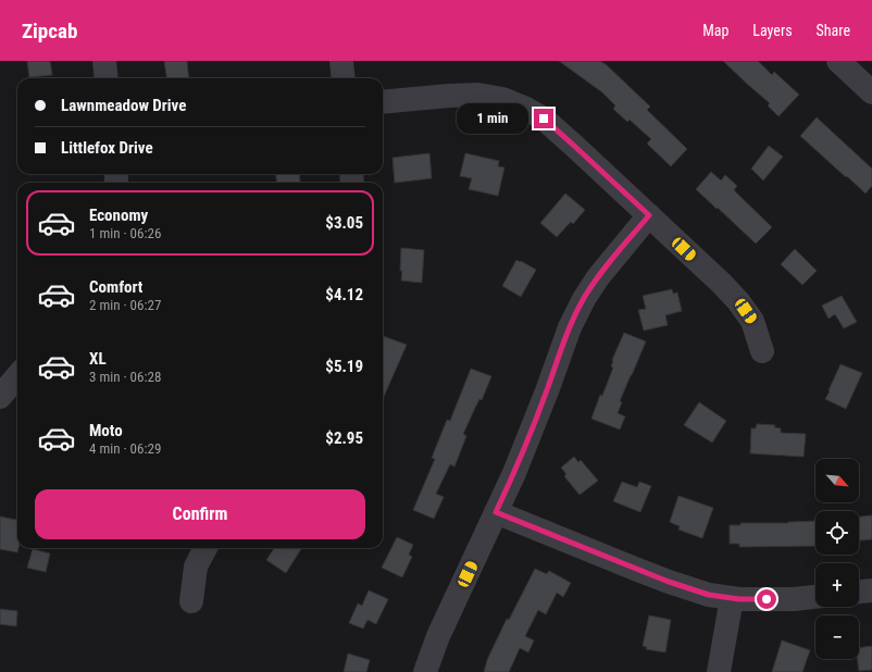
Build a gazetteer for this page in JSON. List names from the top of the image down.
{
  "north": "bottom right",
  "page": {
    "header": "Zipcab",
    "nav": ["Map", "Layers", "Share"],
    "banner": ["Lawnmeadow Drive", "Littlefox Drive"],
    "bubble": "1 min",
    "list": [
      {
        "name": "Economy",
        "note": "1 min · 06:26",
        "value": "$3.05"
      },
      {
        "name": "Comfort",
        "note": "2 min · 06:27",
        "value": "$4.12"
      },
      {
        "name": "XL",
        "note": "3 min · 06:28",
        "value": "$5.19"
      },
      {
        "name": "Moto",
        "note": "4 min · 06:29",
        "value": "$2.95"
      }
    ],
    "map_buttons": ["+", "−"],
    "buttons": "Confirm"
  }
}
